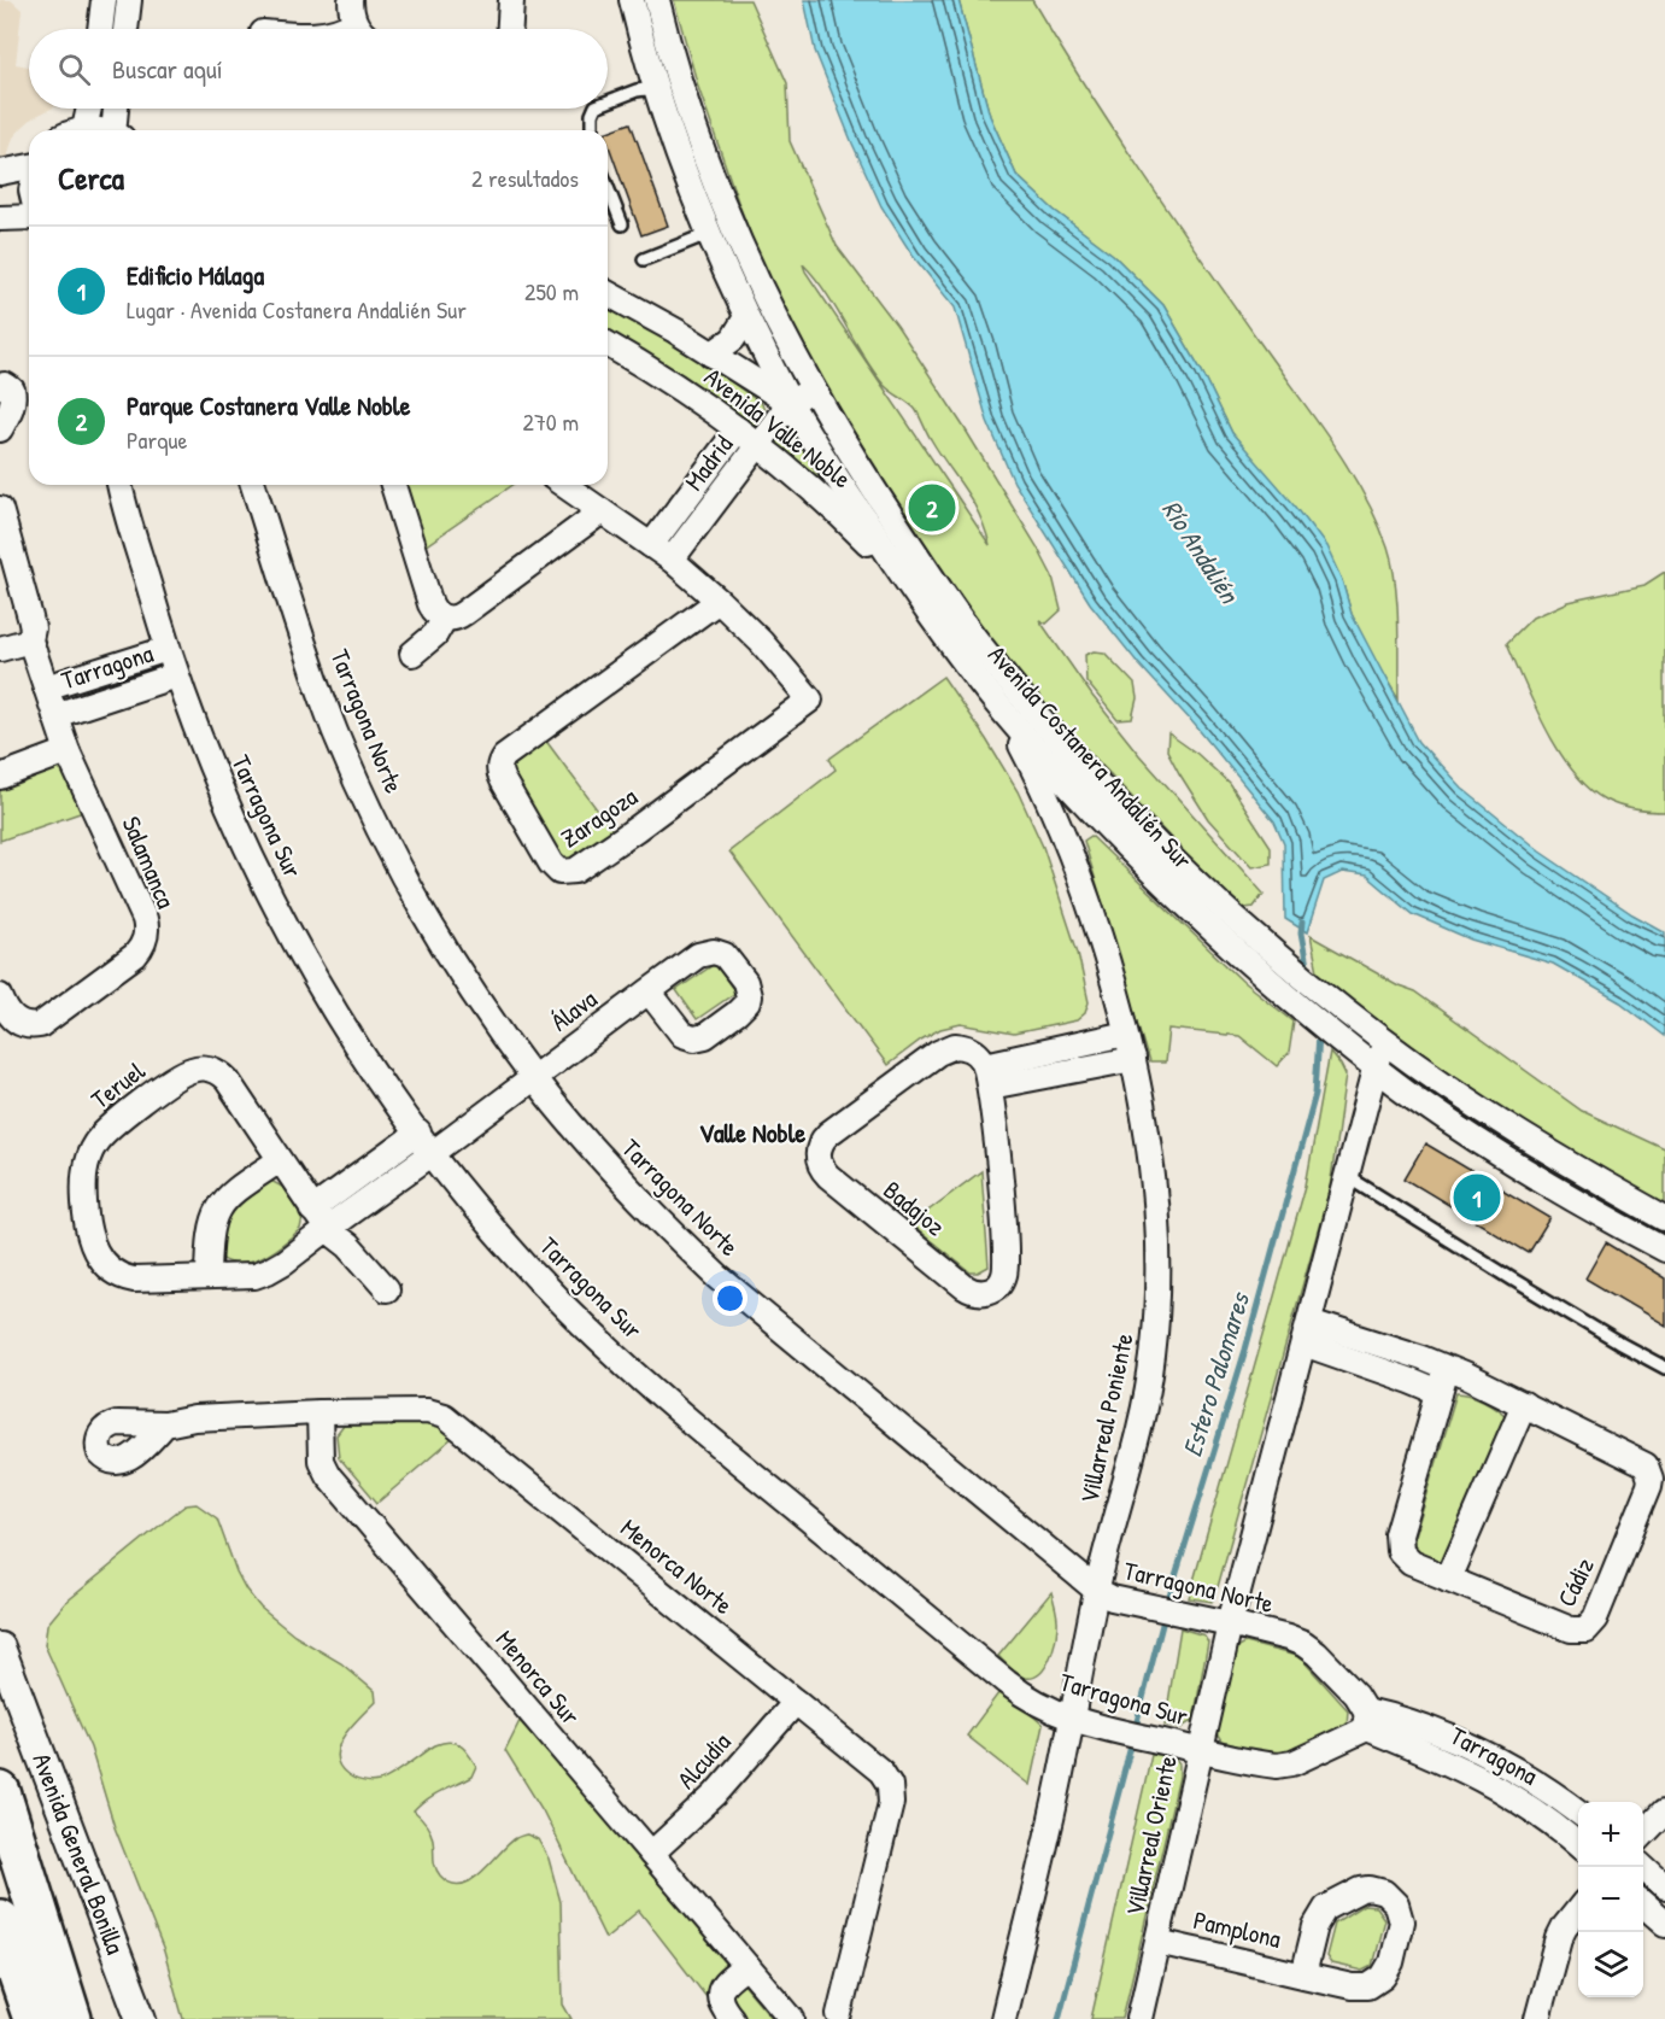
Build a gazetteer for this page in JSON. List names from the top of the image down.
{
  "streets": {
    "street": [
      "Avenida Valle Noble",
      "Madrid",
      "Tarragona",
      "Tarragona Norte",
      "Avenida Costanera Andalién Sur",
      "Tarragona Sur",
      "Zaragoza",
      "Salamanca",
      "Álava",
      "Teruel",
      "Badajoz",
      "Villarreal Poniente",
      "Menorca Norte",
      "Cádiz",
      "Menorca Sur",
      "Alcudia",
      "Villarreal Oriente",
      "Avenida General Bonilla",
      "Pamplona"
    ]
  },
  "crossings": [
    ["Avenida Valle Noble", "Madrid"],
    ["Avenida Valle Noble", "Avenida Costanera Andalién Sur"],
    ["Madrid", "Avenida Costanera Andalién Sur"],
    ["Madrid", "Zaragoza"],
    ["Tarragona", "Tarragona Norte"],
    ["Tarragona", "Tarragona Sur"],
    ["Tarragona", "Salamanca"],
    ["Tarragona Norte", "Tarragona Sur"],
    ["Tarragona Norte", "Álava"],
    ["Tarragona Norte", "Villarreal Poniente"],
    ["Tarragona Norte", "Villarreal Oriente"],
    ["Avenida Costanera Andalién Sur", "Villarreal Poniente"],
    ["Avenida Costanera Andalién Sur", "Villarreal Oriente"],
    ["Tarragona Sur", "Álava"],
    ["Tarragona Sur", "Teruel"],
    ["Tarragona Sur", "Villarreal Poniente"],
    ["Tarragona Sur", "Villarreal Oriente"],
    ["Álava", "Teruel"],
    ["Menorca Norte", "Menorca Sur"],
    ["Menorca Norte", "Alcudia"],
    ["Cádiz", "Villarreal Oriente"],
    ["Menorca Sur", "Alcudia"],
    ["Villarreal Oriente", "Pamplona"]
  ],
  "districts": ["Valle Noble"],
  "water": ["Río Andalién", "Estero Palomares"],
  "page": {
    "search": "Buscar aquí",
    "heading": ["Cerca", "2 resultados"],
    "list": [
      {
        "mark": "1",
        "name": "Edificio Málaga",
        "note": "Lugar · Avenida Costanera Andalién Sur",
        "value": "250 m"
      },
      {
        "mark": "2",
        "name": "Parque Costanera Valle Noble",
        "note": "Parque",
        "value": "270 m"
      }
    ],
    "pins": ["2", "1"],
    "map_buttons": ["+", "−"]
  }
}
